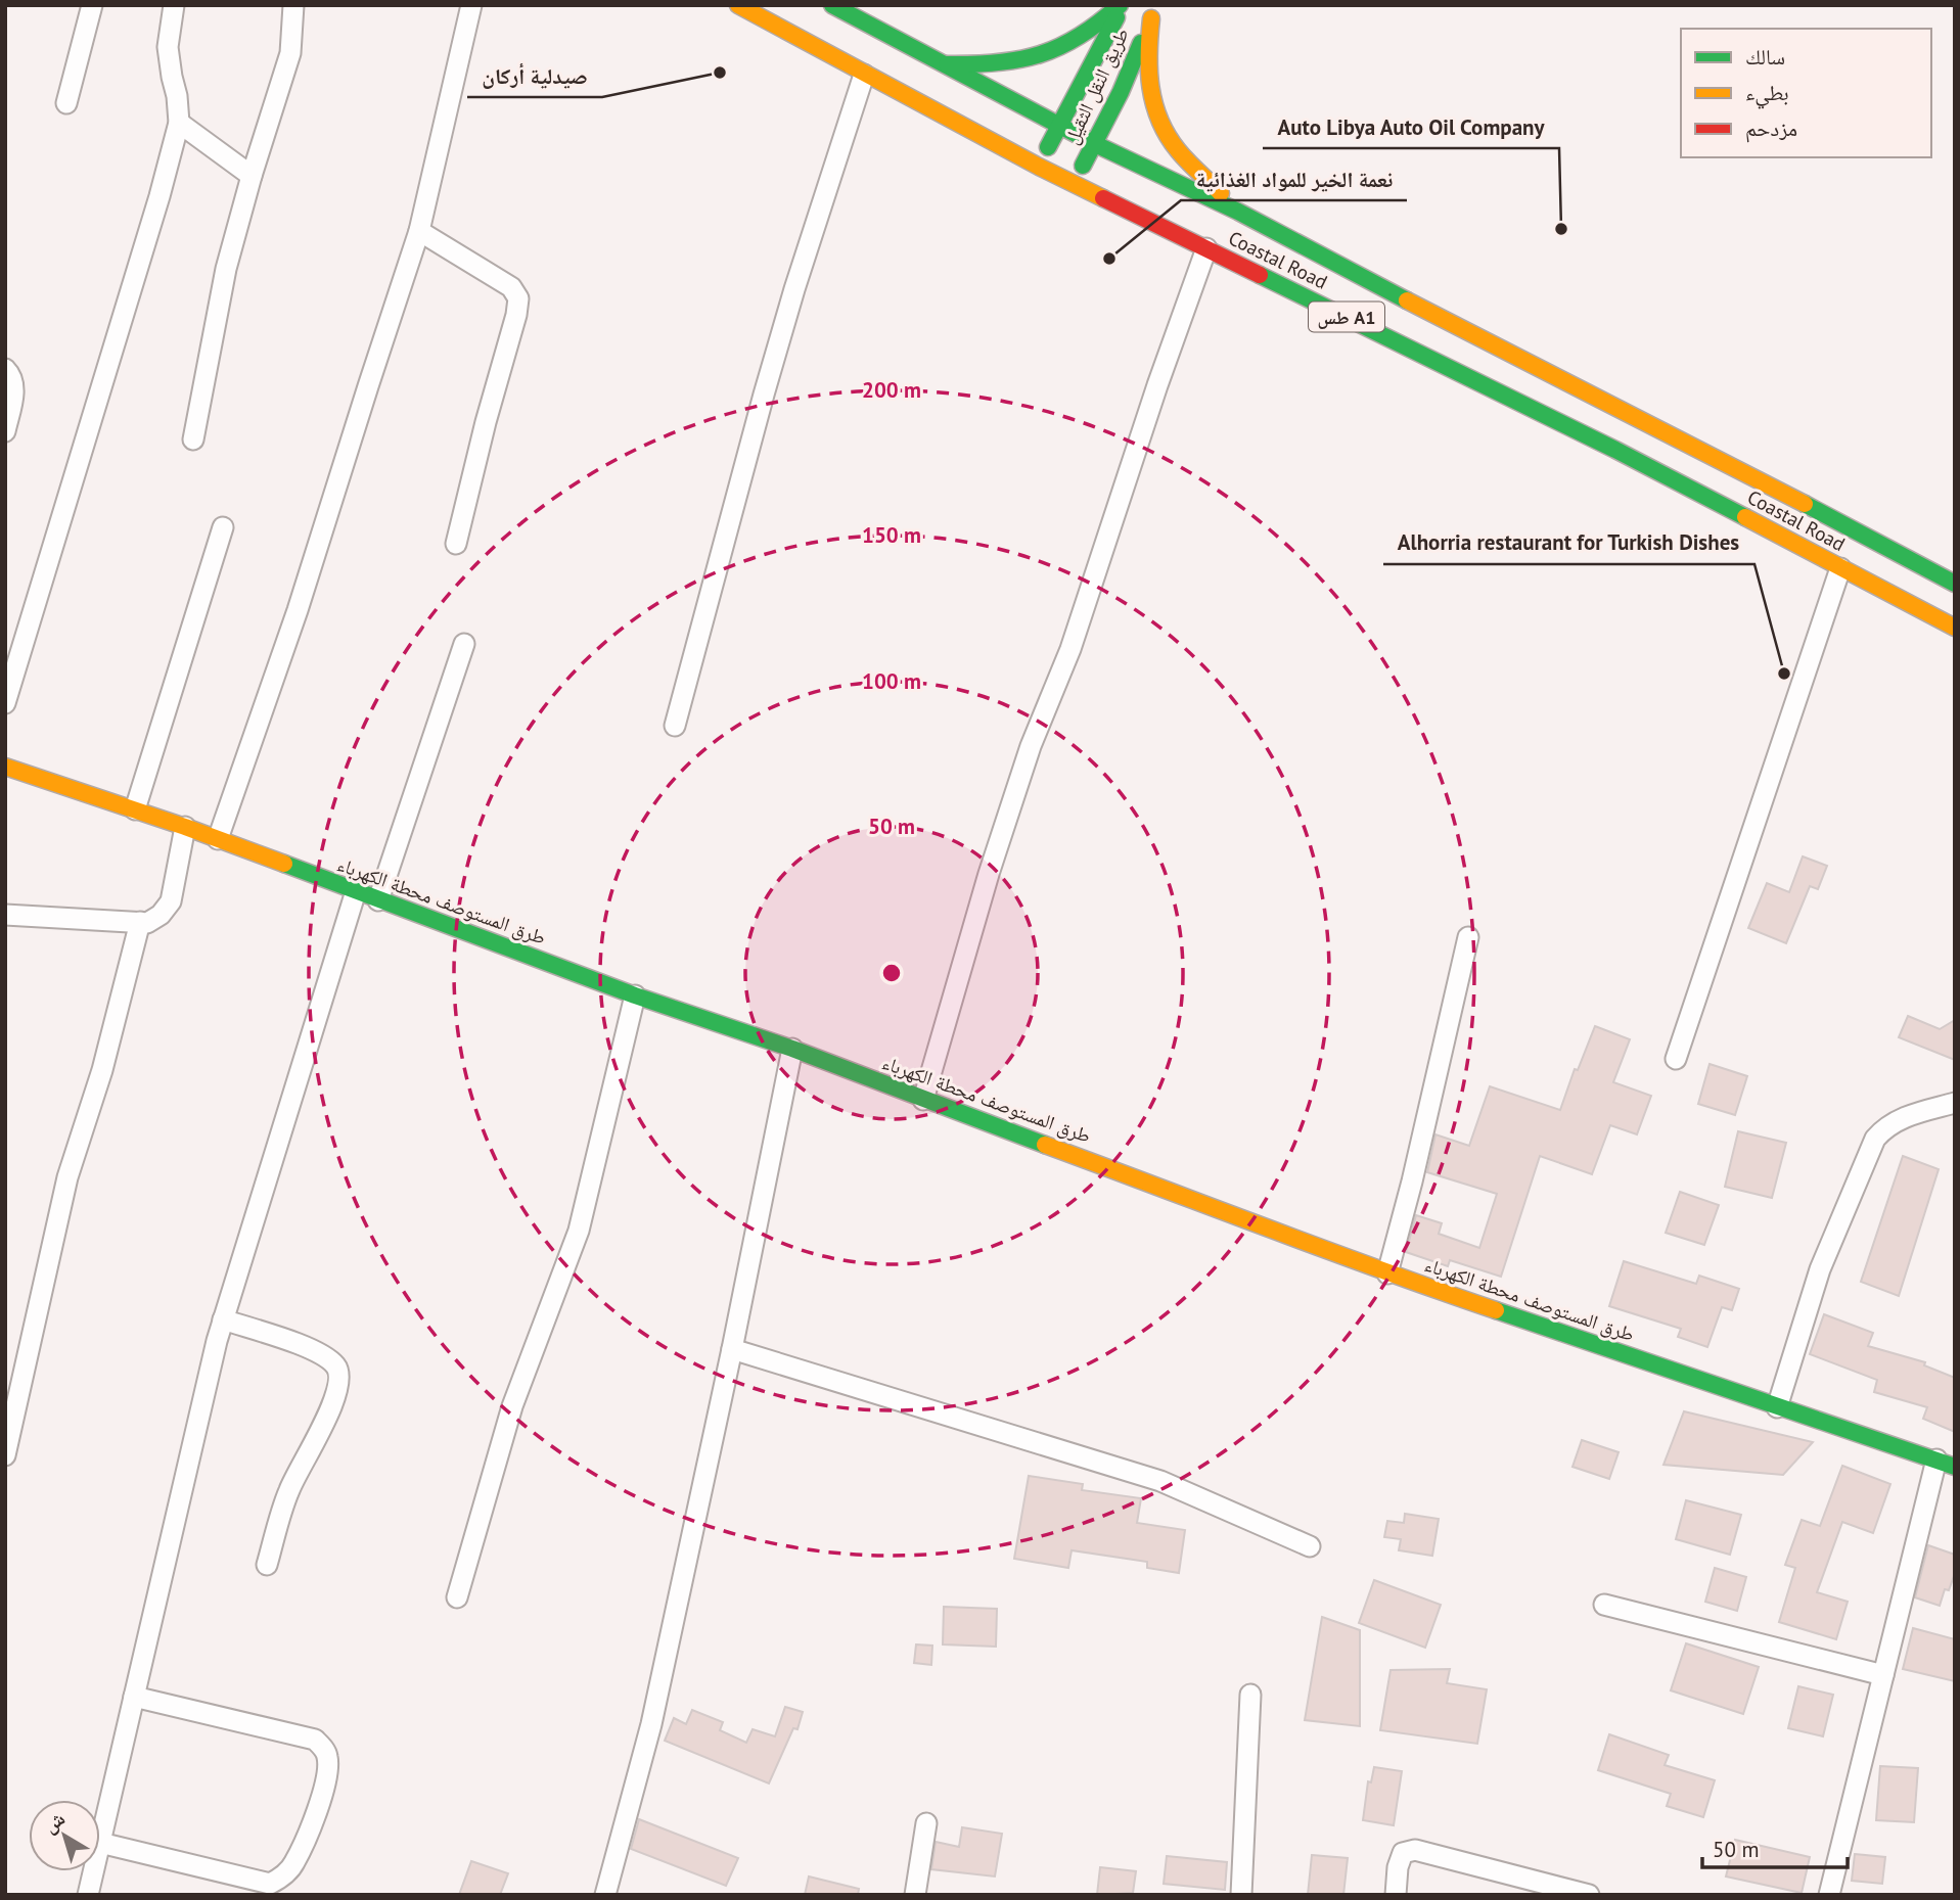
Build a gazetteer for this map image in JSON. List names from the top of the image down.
{
  "streets": {
    "main road": [
      "طريق النقل الثقيل",
      "Coastal Road",
      "طس A1",
      "طرق المستوصف محطة الكهرباء"
    ]
  },
  "crossings": [
    ["طريق النقل الثقيل", "Coastal Road"]
  ],
  "places": [
    "صيدلية أركان",
    "Auto Libya Auto Oil Company",
    "نعمة الخير للمواد الغذائية",
    "Alhorria restaurant for Turkish Dishes"
  ],
  "legend": ["سالك", "بطيء", "مزدحم"],
  "scale_bar": "50 m",
  "north": "top left",
  "rings": [
    "200 m",
    "150 m",
    "100 m",
    "50 m"
  ]
}
